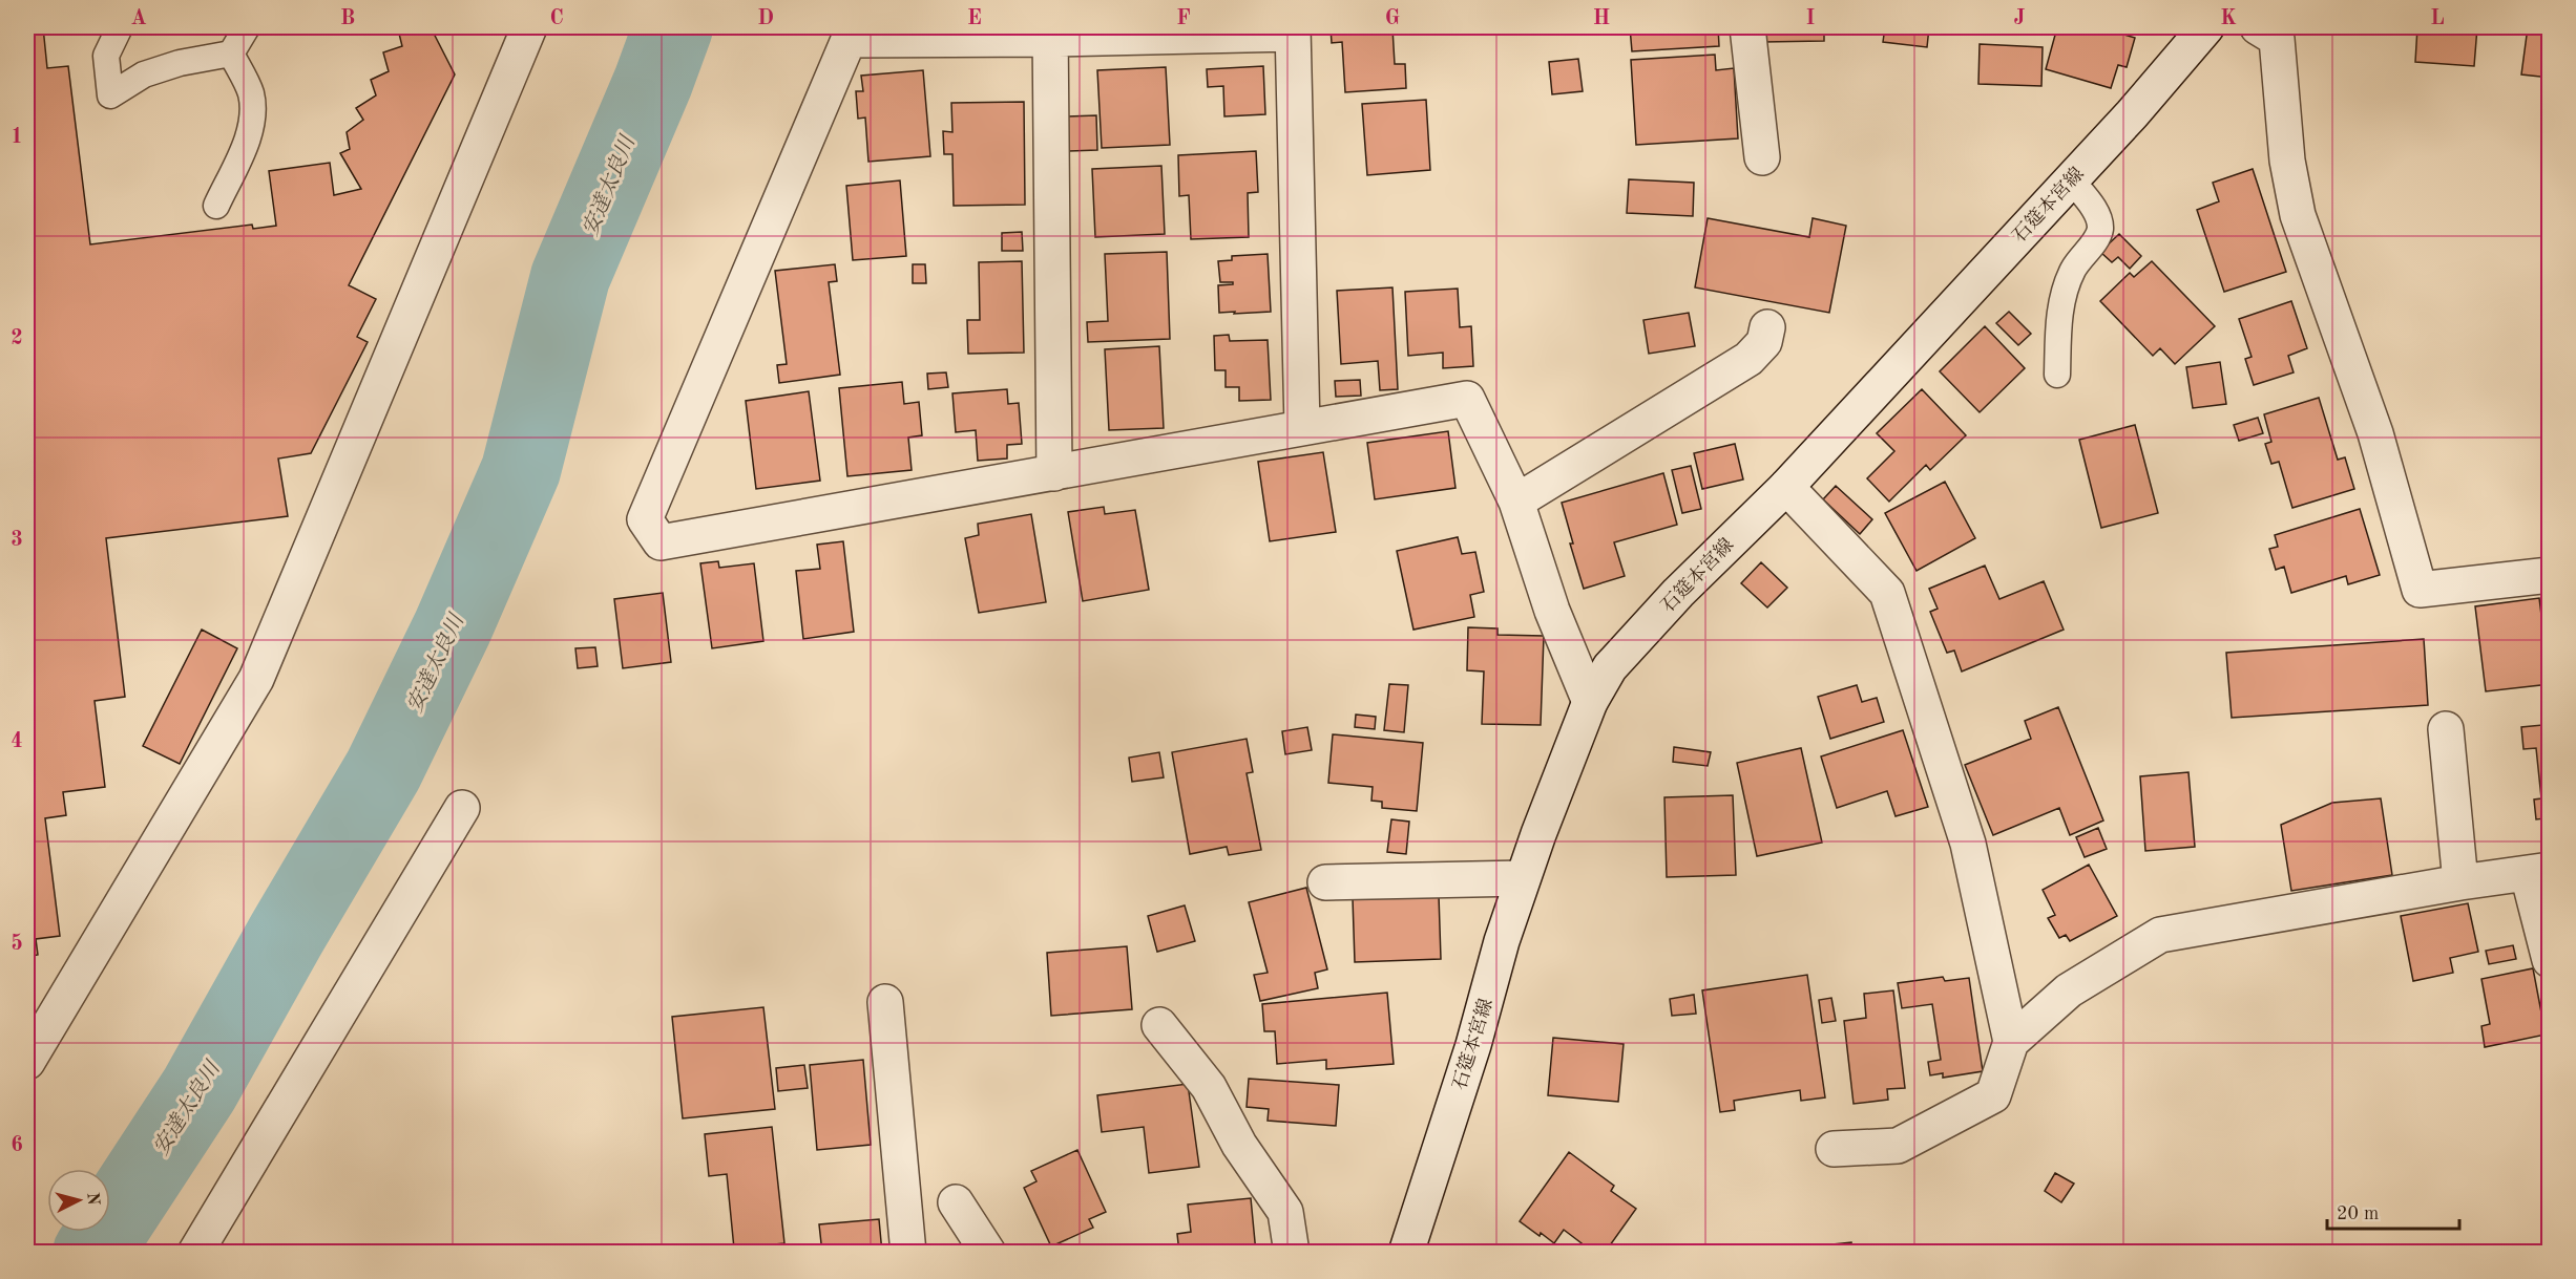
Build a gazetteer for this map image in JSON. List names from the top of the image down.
{
  "streets": {
    "street": ["石筵本宮線"]
  },
  "water": ["安達太良川"],
  "scale_bar": "20 m",
  "north": "right",
  "grid": {
    "columns": [
      "A",
      "B",
      "C",
      "D",
      "E",
      "F",
      "G",
      "H",
      "I",
      "J",
      "K",
      "L"
    ],
    "rows": [
      "1",
      "2",
      "3",
      "4",
      "5",
      "6"
    ]
  }
}
